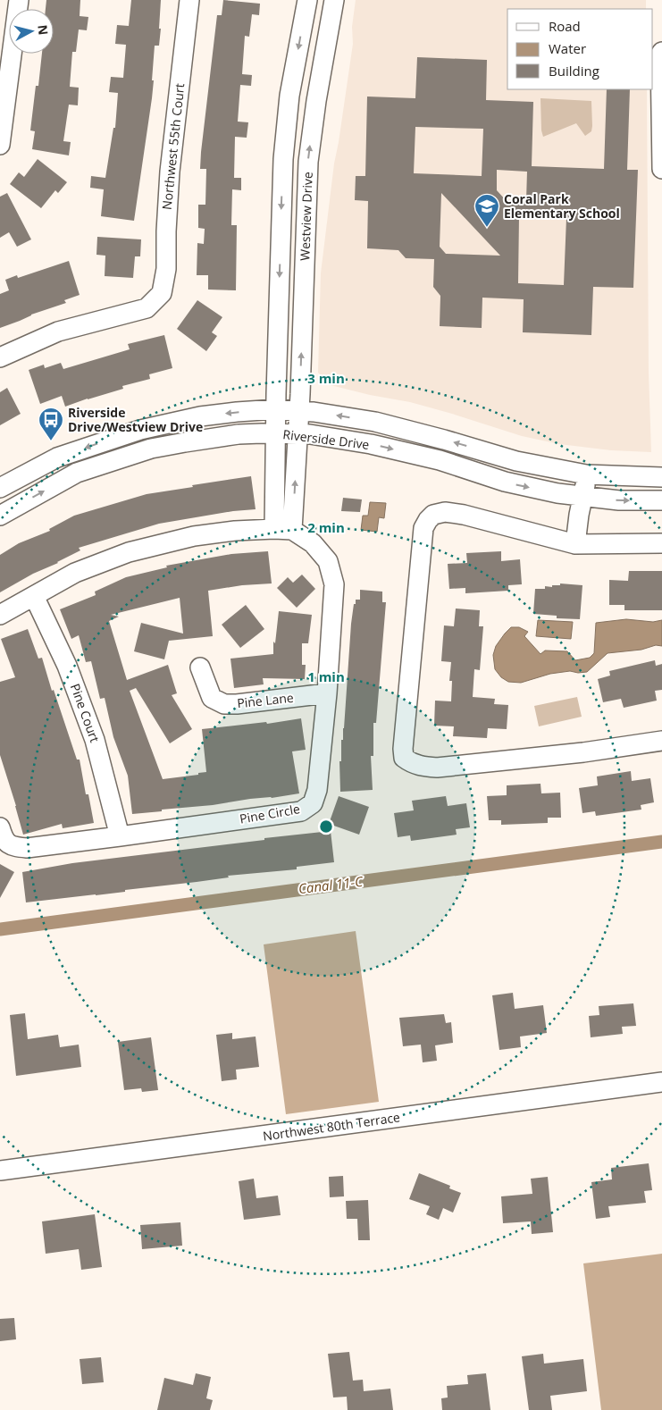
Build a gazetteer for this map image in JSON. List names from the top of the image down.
{
  "streets": {
    "street": [
      "Northwest 55th Court",
      "Westview Drive",
      "Riverside Drive",
      "Pine Lane",
      "Pine Court",
      "Pine Circle",
      "Northwest 80th Terrace"
    ]
  },
  "crossings": [
    ["Westview Drive", "Riverside Drive"],
    ["Pine Lane", "Pine Circle"],
    ["Pine Court", "Pine Circle"]
  ],
  "water": ["Canal 11-C"],
  "places": {
    "school or university": ["Coral Park Elementary School"],
    "bus stop": ["Riverside Drive/Westview Drive"]
  },
  "legend": ["Road", "Water", "Building"],
  "north": "right",
  "rings": ["3 min", "2 min", "1 min"]
}
